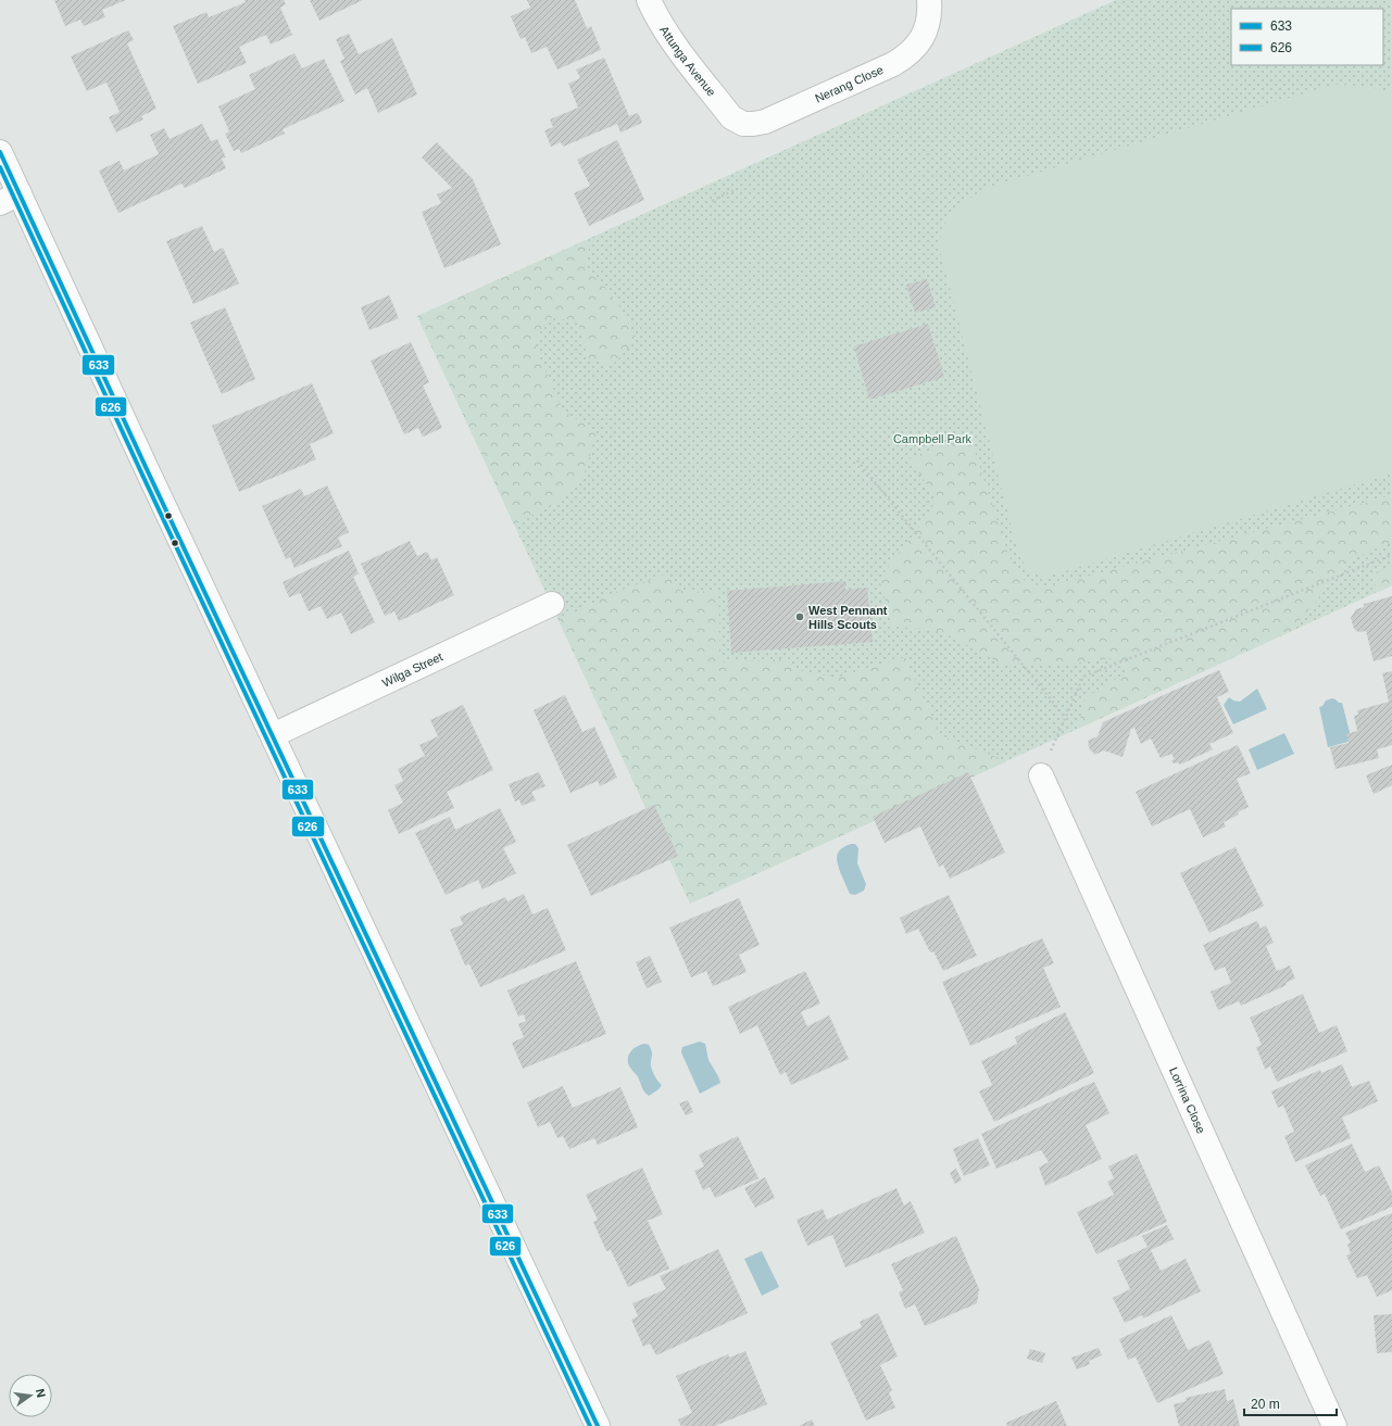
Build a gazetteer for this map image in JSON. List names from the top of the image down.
{
  "streets": {
    "street": [
      "Attunga Avenue",
      "Nerang Close",
      "Wilga Street",
      "Lorrina Close"
    ]
  },
  "crossings": [
    ["Attunga Avenue", "Nerang Close"]
  ],
  "parks": ["Campbell Park"],
  "places": ["West Pennant Hills Scouts"],
  "lines": ["transit line 633", "transit line 626"],
  "legend": ["633", "626"],
  "scale_bar": "20 m",
  "north": "right"
}
